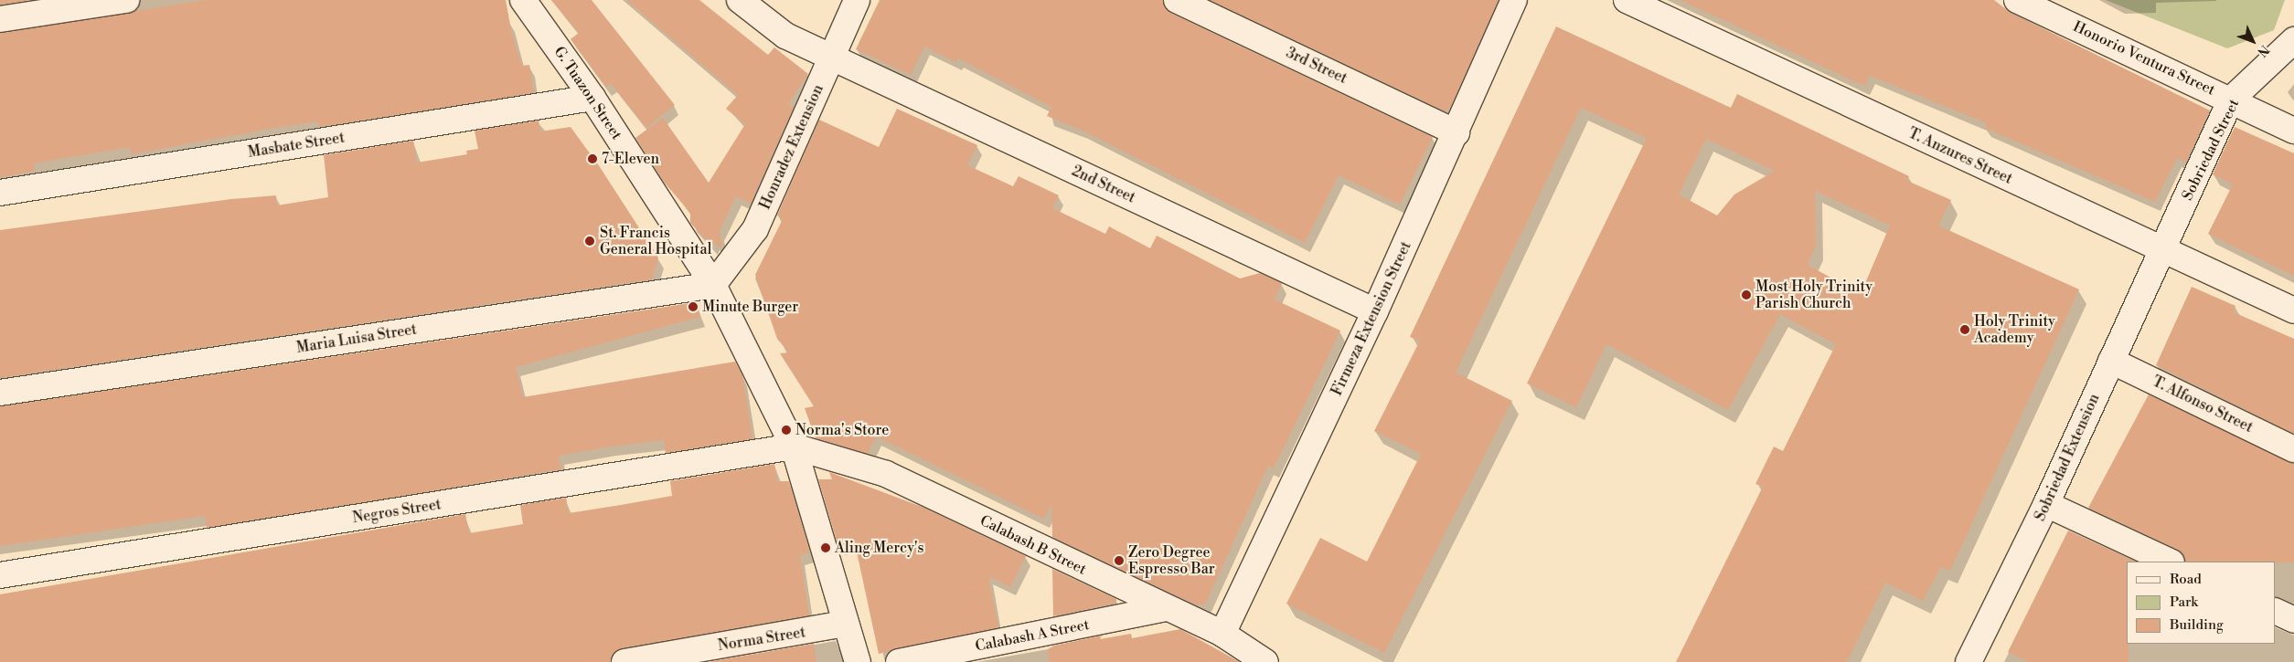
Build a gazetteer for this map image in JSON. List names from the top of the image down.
{
  "streets": {
    "street": [
      "Honorio Ventura Street",
      "3rd Street",
      "G. Tuazon Street",
      "Masbate Street",
      "Honradez Extension",
      "Sobriedad Street",
      "T. Anzures Street",
      "2nd Street",
      "Firmeza Extension Street",
      "Maria Luisa Street",
      "T. Alfonso Street",
      "Sobriedad Extension",
      "Negros Street",
      "Calabash B Street",
      "Calabash A Street",
      "Norma Street"
    ]
  },
  "crossings": [
    ["Honorio Ventura Street", "Sobriedad Street"],
    ["3rd Street", "Firmeza Extension Street"],
    ["G. Tuazon Street", "Masbate Street"],
    ["G. Tuazon Street", "Honradez Extension"],
    ["G. Tuazon Street", "Maria Luisa Street"],
    ["G. Tuazon Street", "Negros Street"],
    ["G. Tuazon Street", "Calabash B Street"],
    ["G. Tuazon Street", "Norma Street"],
    ["Honradez Extension", "2nd Street"],
    ["Honradez Extension", "Maria Luisa Street"],
    ["Sobriedad Street", "T. Anzures Street"],
    ["Sobriedad Street", "Sobriedad Extension"],
    ["T. Anzures Street", "Sobriedad Extension"],
    ["2nd Street", "Firmeza Extension Street"],
    ["Firmeza Extension Street", "Calabash B Street"],
    ["T. Alfonso Street", "Sobriedad Extension"],
    ["Negros Street", "Calabash B Street"],
    ["Calabash B Street", "Calabash A Street"]
  ],
  "places": [
    "7-Eleven",
    "St. Francis General Hospital",
    "Most Holy Trinity Parish Church",
    "Minute Burger",
    "Holy Trinity Academy",
    "Norma's Store",
    "Aling Mercy's",
    "Zero Degree Espresso Bar"
  ],
  "legend": ["Road", "Park", "Building"],
  "north": "bottom right"
}
